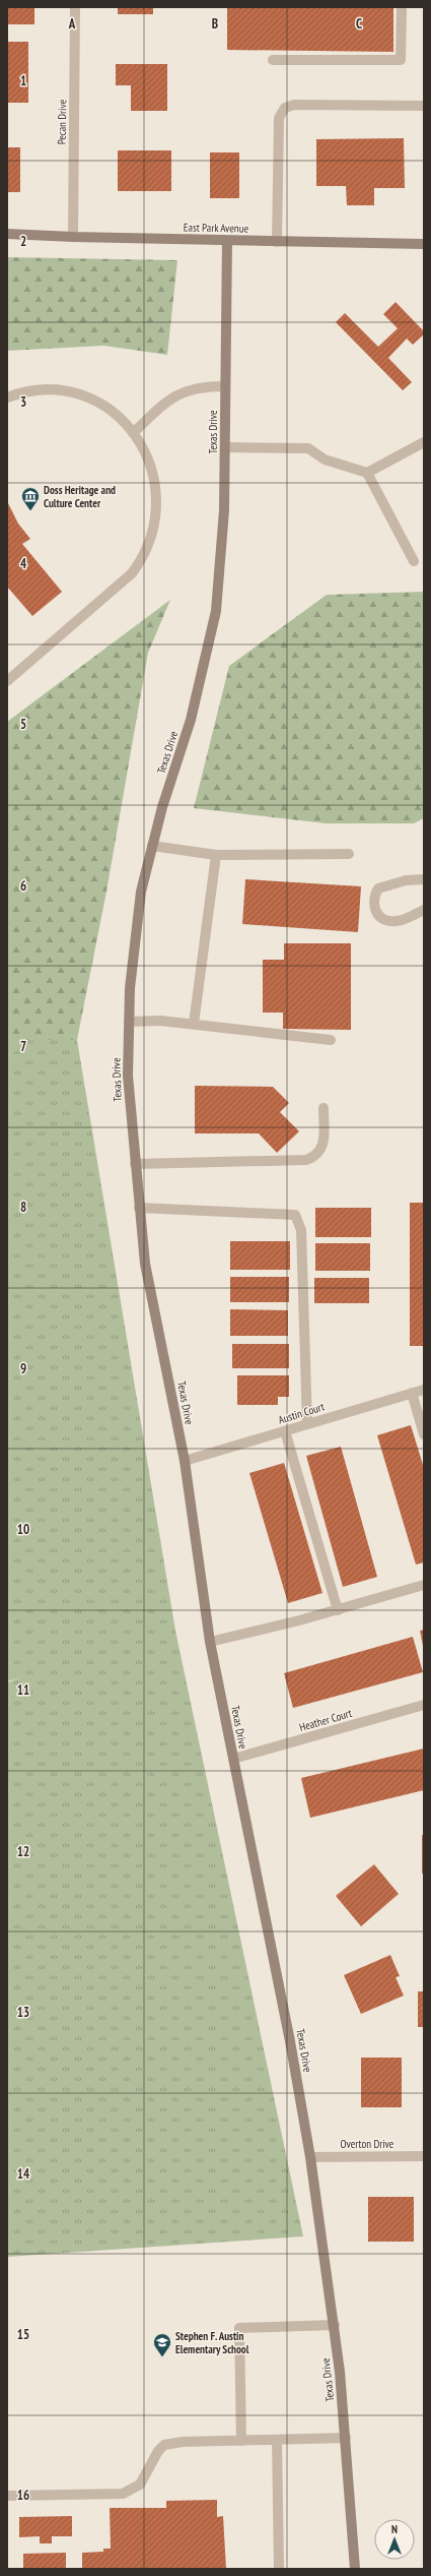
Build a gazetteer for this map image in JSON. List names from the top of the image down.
{
  "streets": {
    "street": [
      "Pecan Drive",
      "East Park Avenue",
      "Texas Drive",
      "Austin Court",
      "Heather Court",
      "Overton Drive"
    ]
  },
  "crossings": [
    ["Pecan Drive", "East Park Avenue"],
    ["East Park Avenue", "Texas Drive"],
    ["Texas Drive", "Austin Court"],
    ["Texas Drive", "Heather Court"],
    ["Texas Drive", "Overton Drive"]
  ],
  "places": {
    "museum": ["Doss Heritage and Culture Center"],
    "school or university": ["Stephen F. Austin Elementary School"]
  },
  "north": "top",
  "grid": {
    "columns": ["A", "B", "C"],
    "rows": [
      "1",
      "2",
      "3",
      "4",
      "5",
      "6",
      "7",
      "8",
      "9",
      "10",
      "11",
      "12",
      "13",
      "14",
      "15",
      "16"
    ]
  }
}
